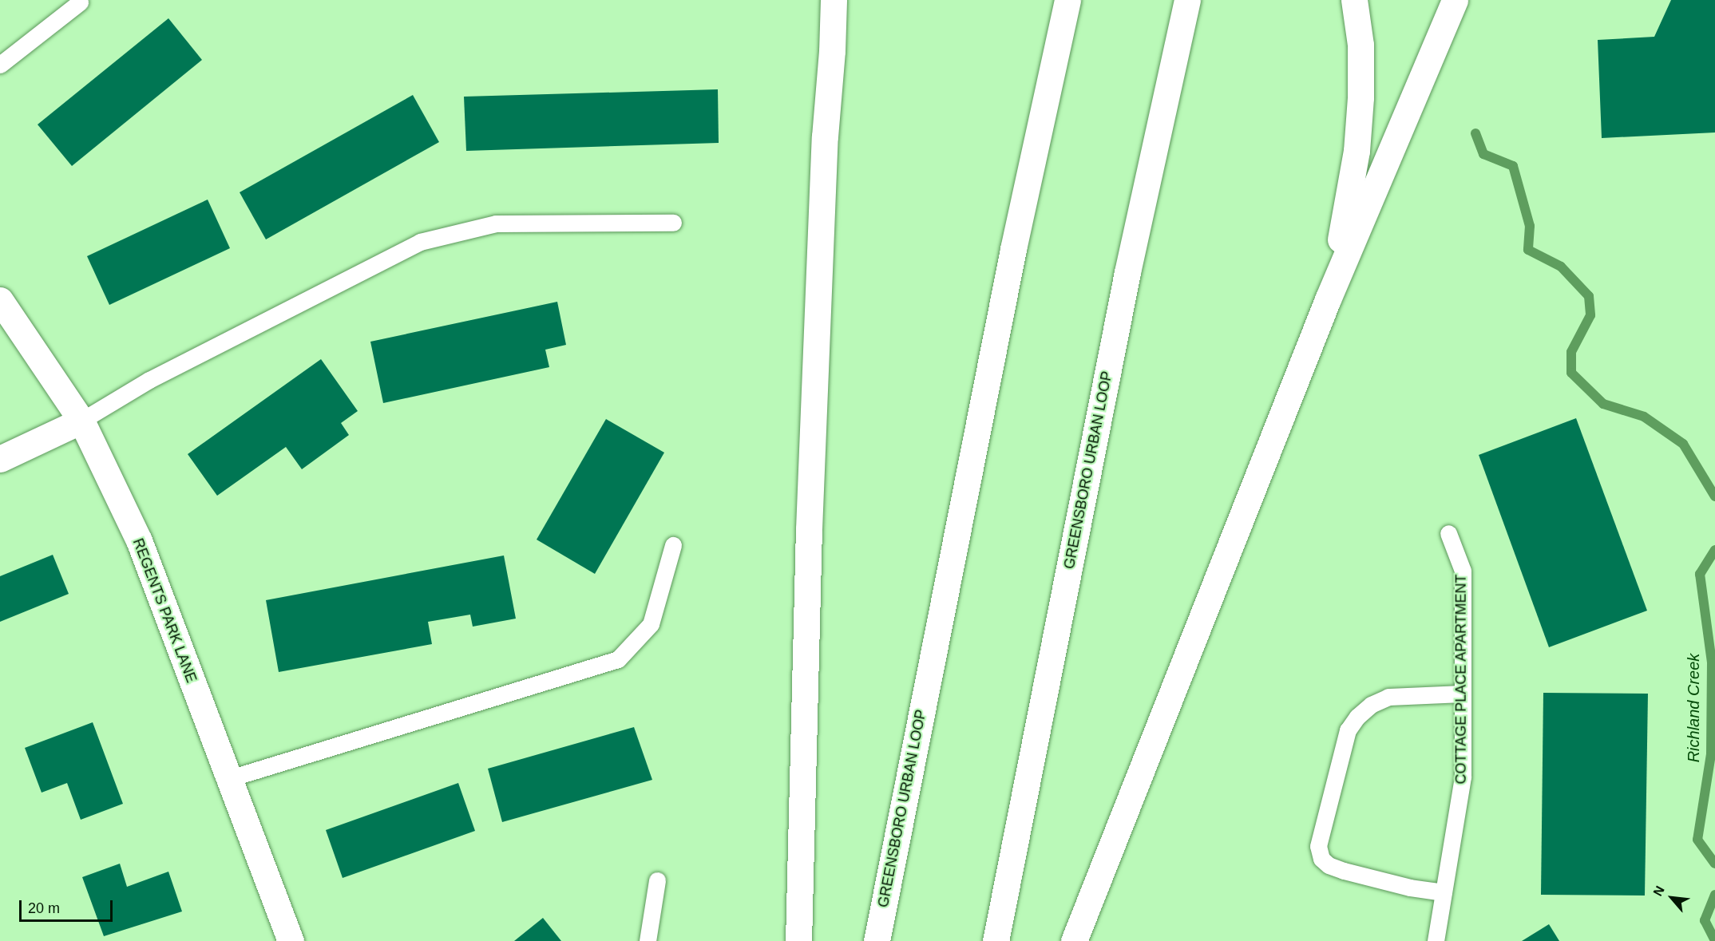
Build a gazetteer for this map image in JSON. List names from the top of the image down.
{
  "streets": {
    "main road": ["GREENSBORO URBAN LOOP", "REGENTS PARK LANE"],
    "lane": ["COTTAGE PLACE APARTMENT"]
  },
  "water": ["Richland Creek"],
  "scale_bar": "20 m",
  "north": "top left"
}
